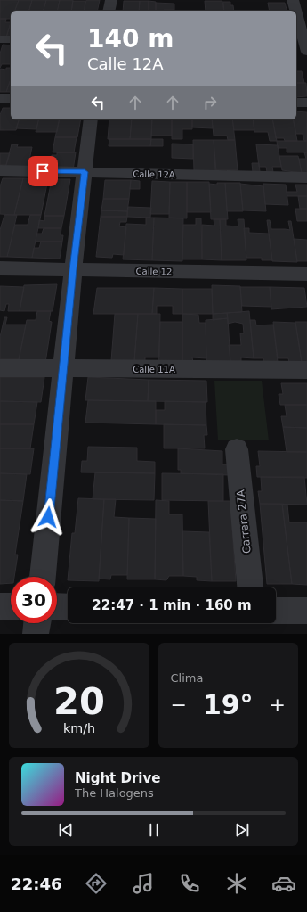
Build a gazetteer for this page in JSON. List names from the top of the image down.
{
  "streets": {
    "street": [
      "Calle 12A",
      "Calle 12",
      "Calle 11A",
      "Carrera 27A"
    ]
  },
  "page": {
    "turn": ["140 m", "Calle 12A"],
    "limit": "30",
    "trip": "22:47 · 1 min · 160 m",
    "tile": "Clima",
    "heat": ["−", "19°", "+"],
    "song": ["Night Drive", "The Halogens"],
    "tabs": "22:46",
    "gauge": ["20", "km/h"]
  }
}
